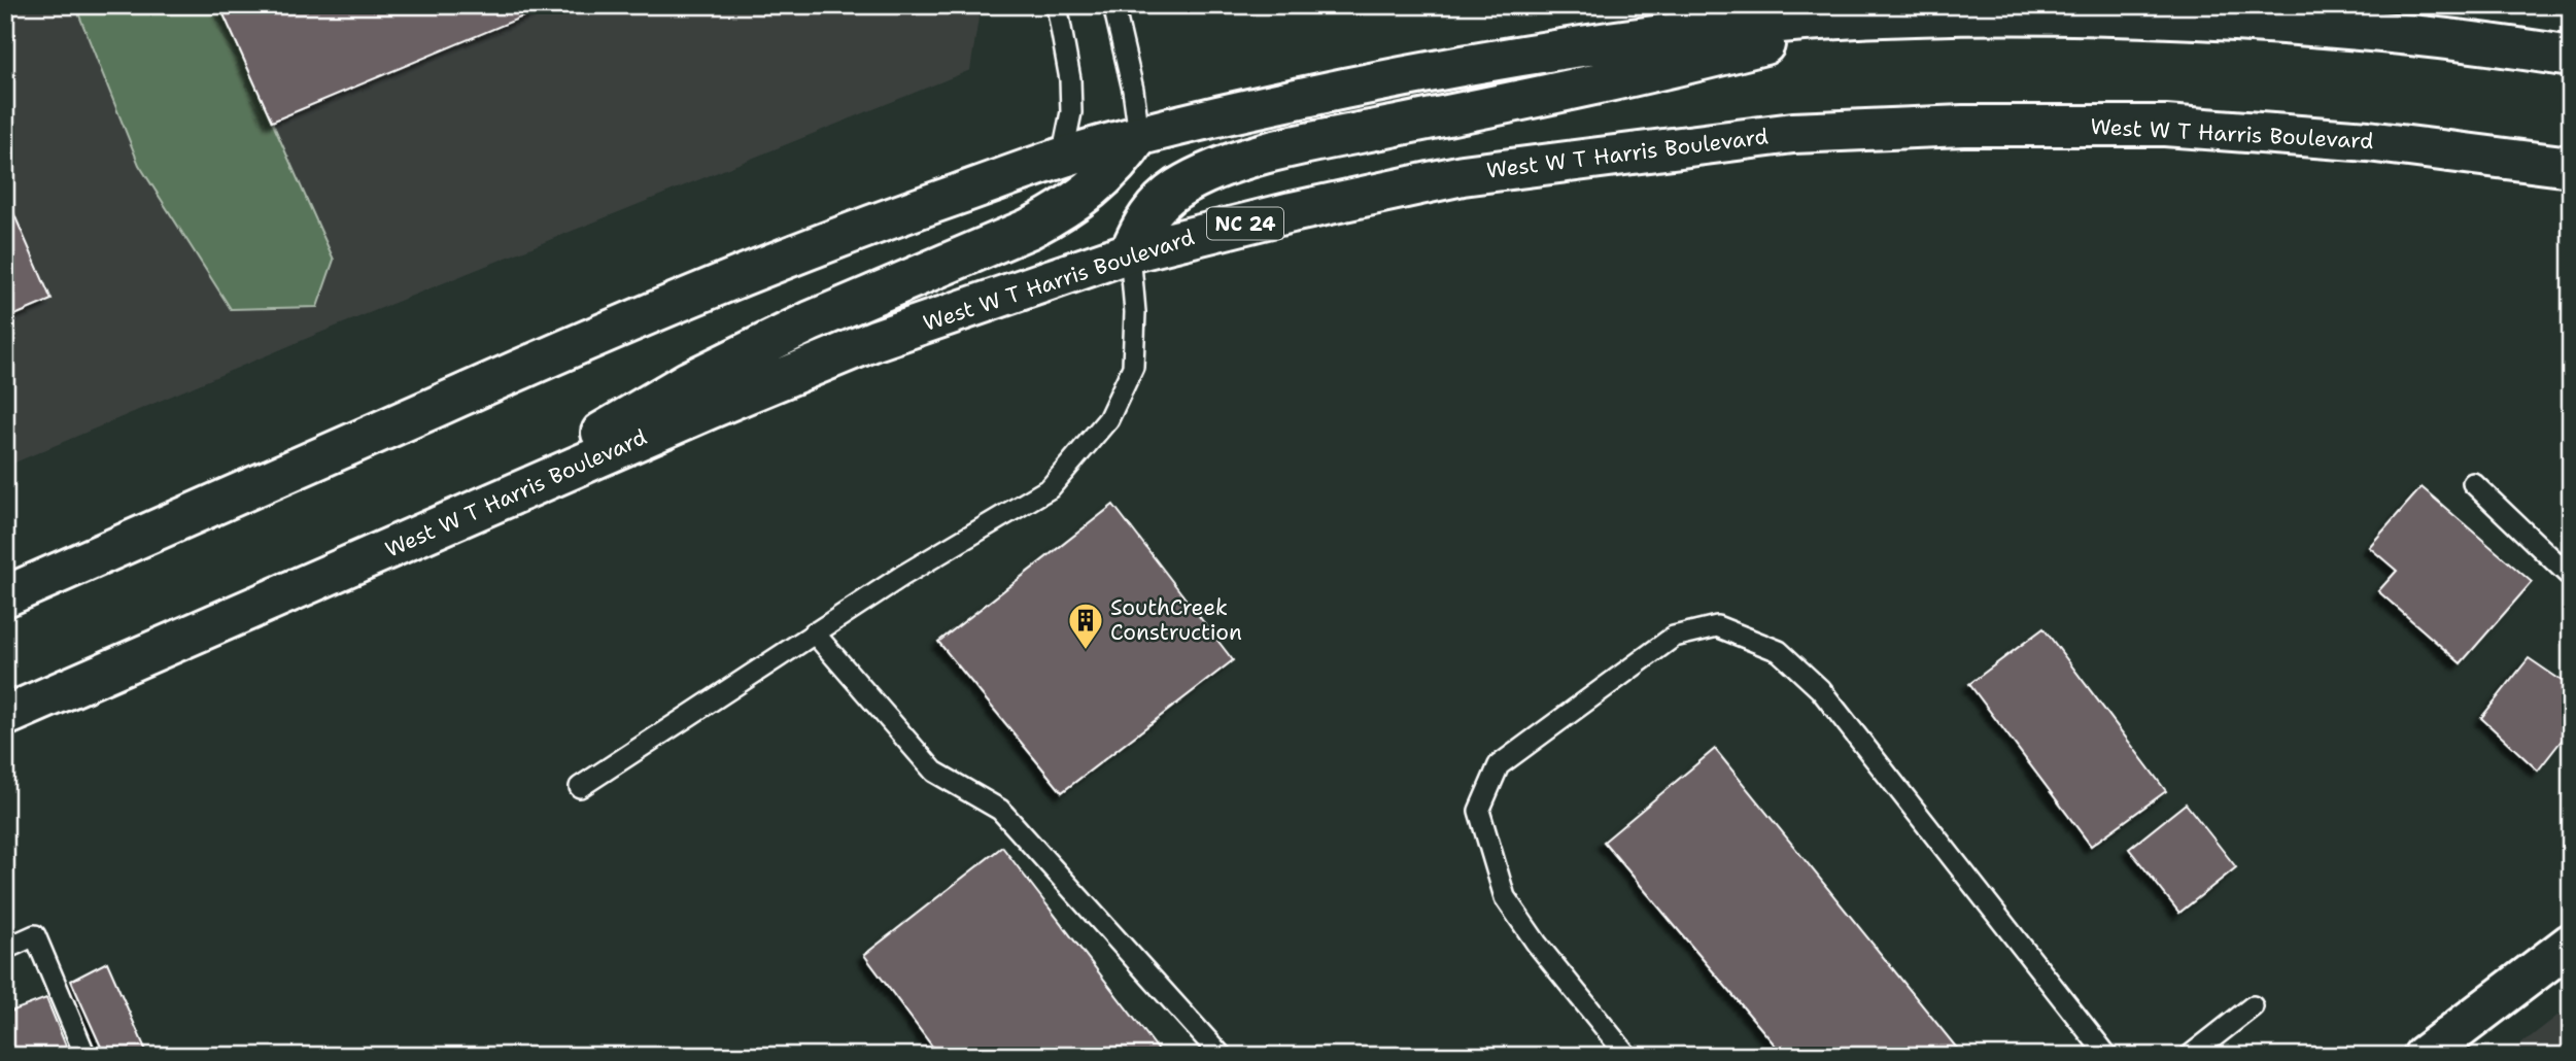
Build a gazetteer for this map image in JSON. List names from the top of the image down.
{
  "streets": {
    "main road": ["West W T Harris Boulevard", "NC 24"]
  },
  "places": {
    "building": ["SouthCreek Construction"]
  }
}
